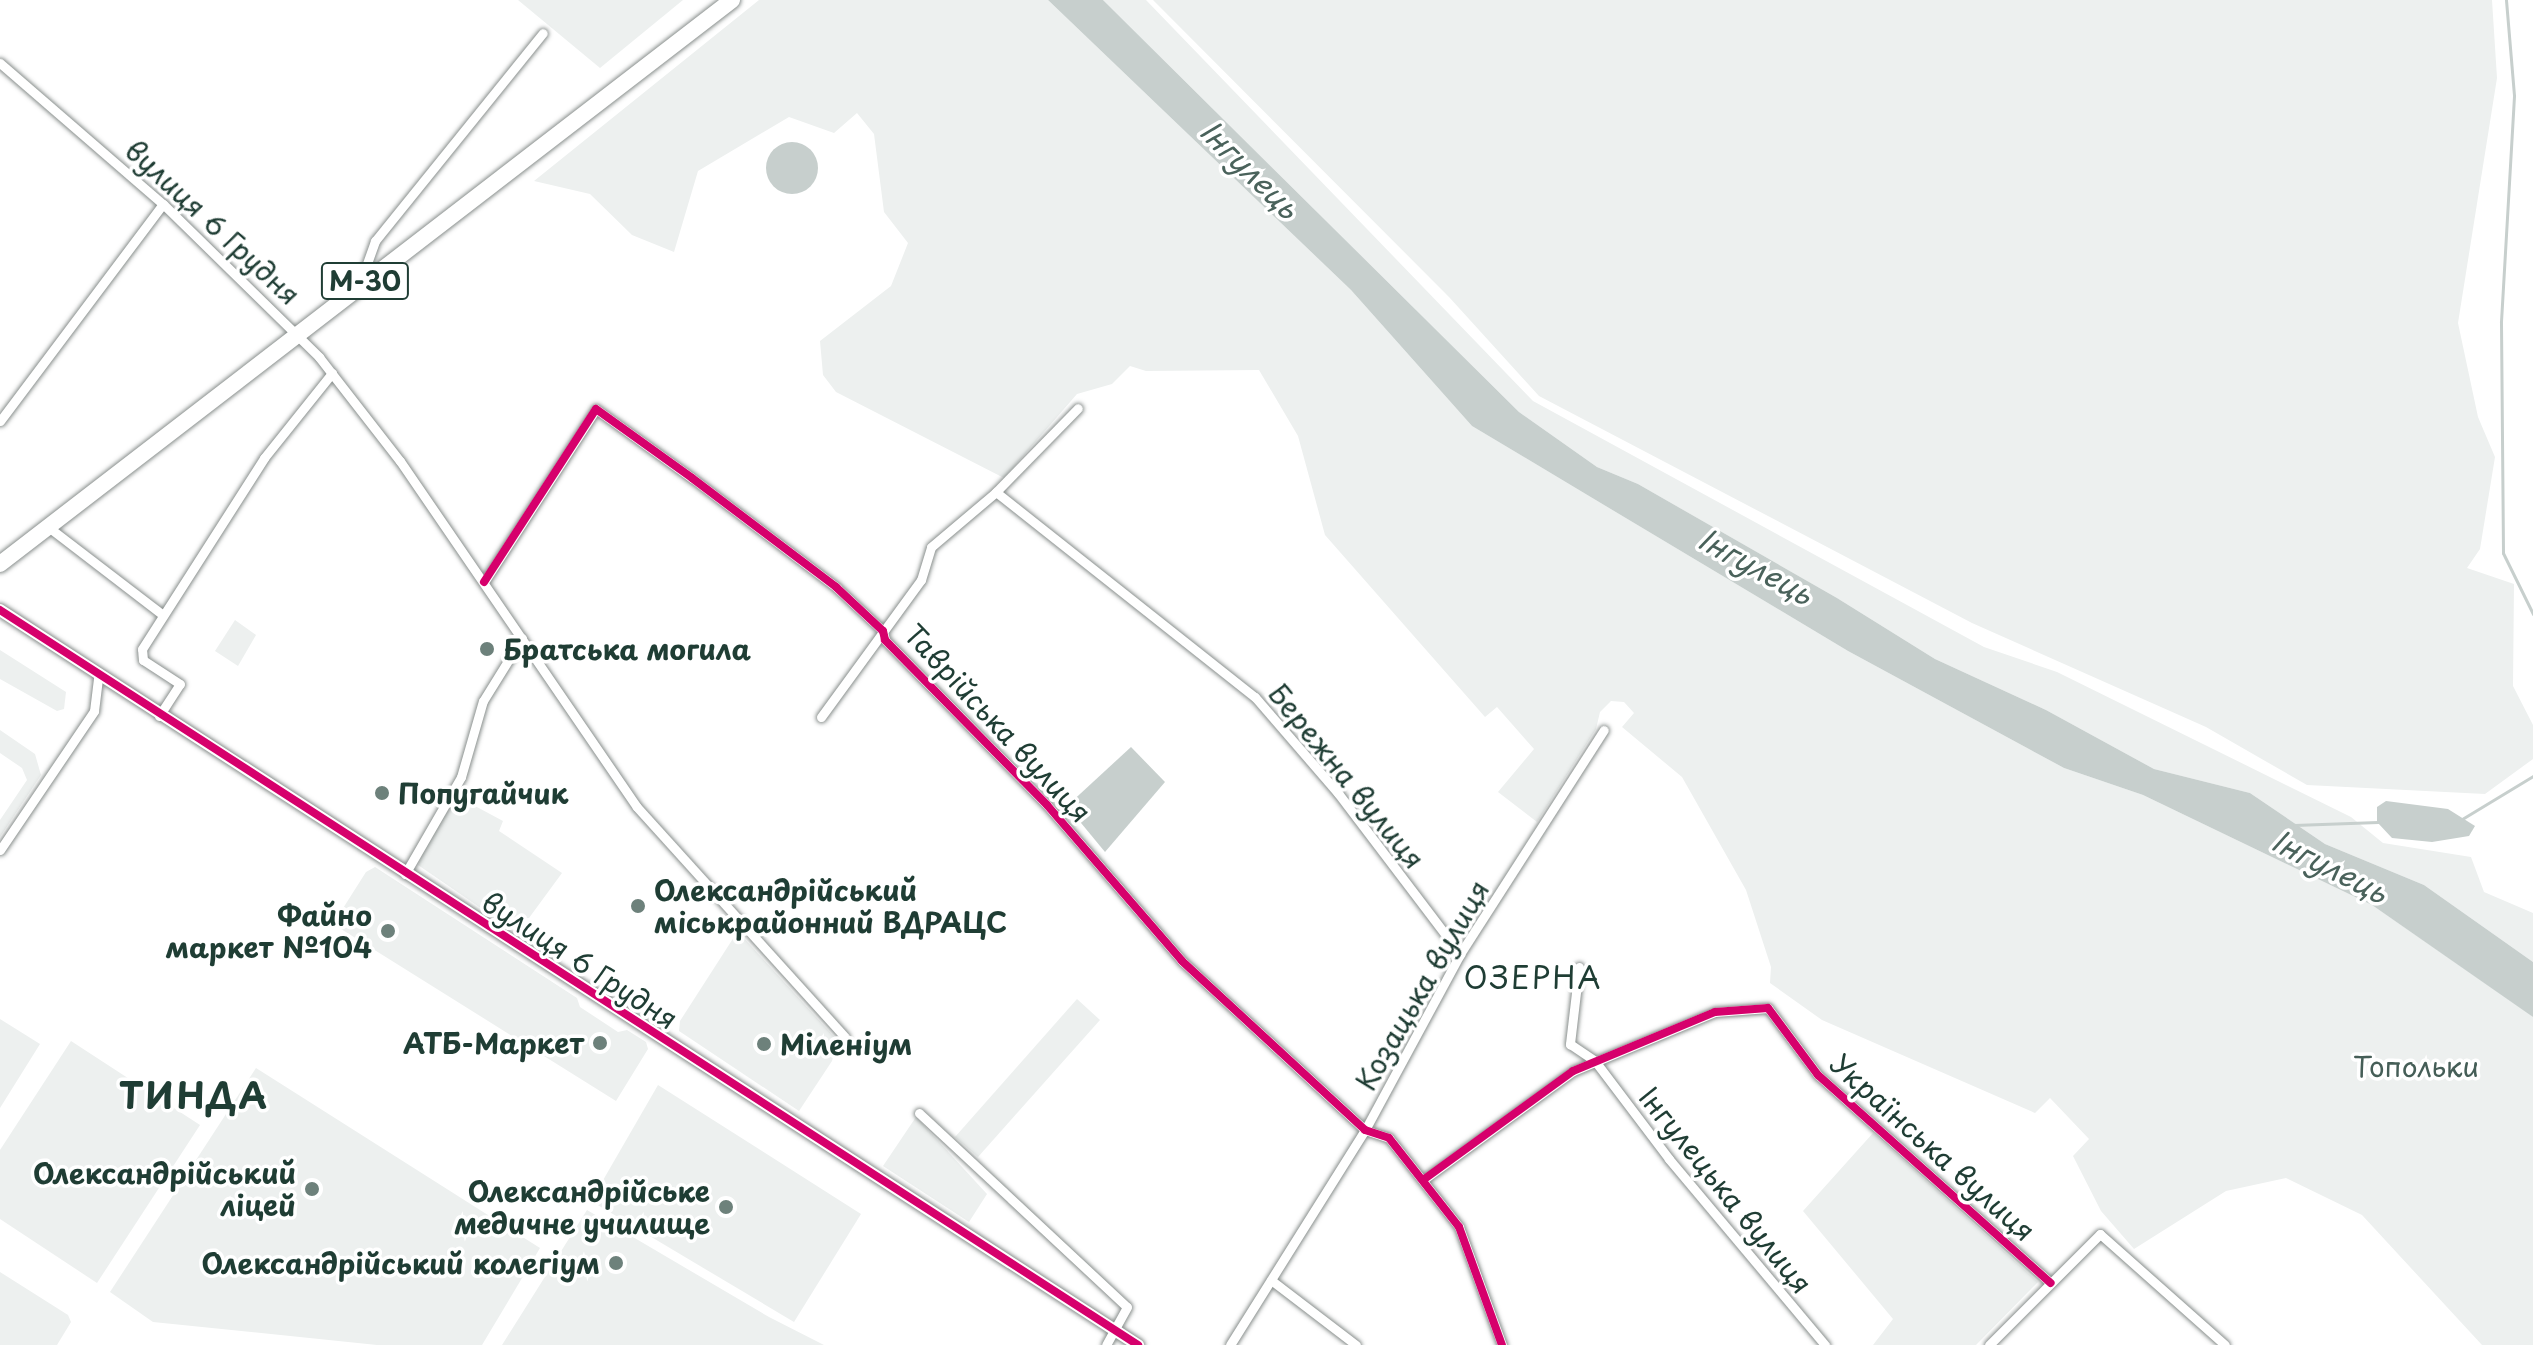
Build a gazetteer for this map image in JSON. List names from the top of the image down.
{
  "streets": {
    "highway": ["М-30"],
    "street": [
      "вулиця 6 Грудня",
      "Таврійська вулиця",
      "Бережна вулиця",
      "Козацька вулиця",
      "Українська вулиця",
      "Інгулецька вулиця"
    ]
  },
  "crossings": [
    ["вулиця 6 Грудня", "М-30"],
    ["вулиця 6 Грудня", "Таврійська вулиця"],
    ["Таврійська вулиця", "Козацька вулиця"],
    ["Таврійська вулиця", "Українська вулиця"],
    ["Бережна вулиця", "Козацька вулиця"],
    ["Українська вулиця", "Інгулецька вулиця"]
  ],
  "districts": ["ОЗЕРНА", "ТИНДА"],
  "water": ["Інгулець"],
  "parks": ["Топольки"],
  "places": [
    "Братська могила",
    "Попугайчик",
    "Олександрійський міськрайонний ВДРАЦС",
    "Файно маркет №104",
    "АТБ-Маркет",
    "Міленіум",
    "Олександрійський ліцей",
    "Олександрійське медичне училище",
    "Олександрійський колегіум"
  ]
}
